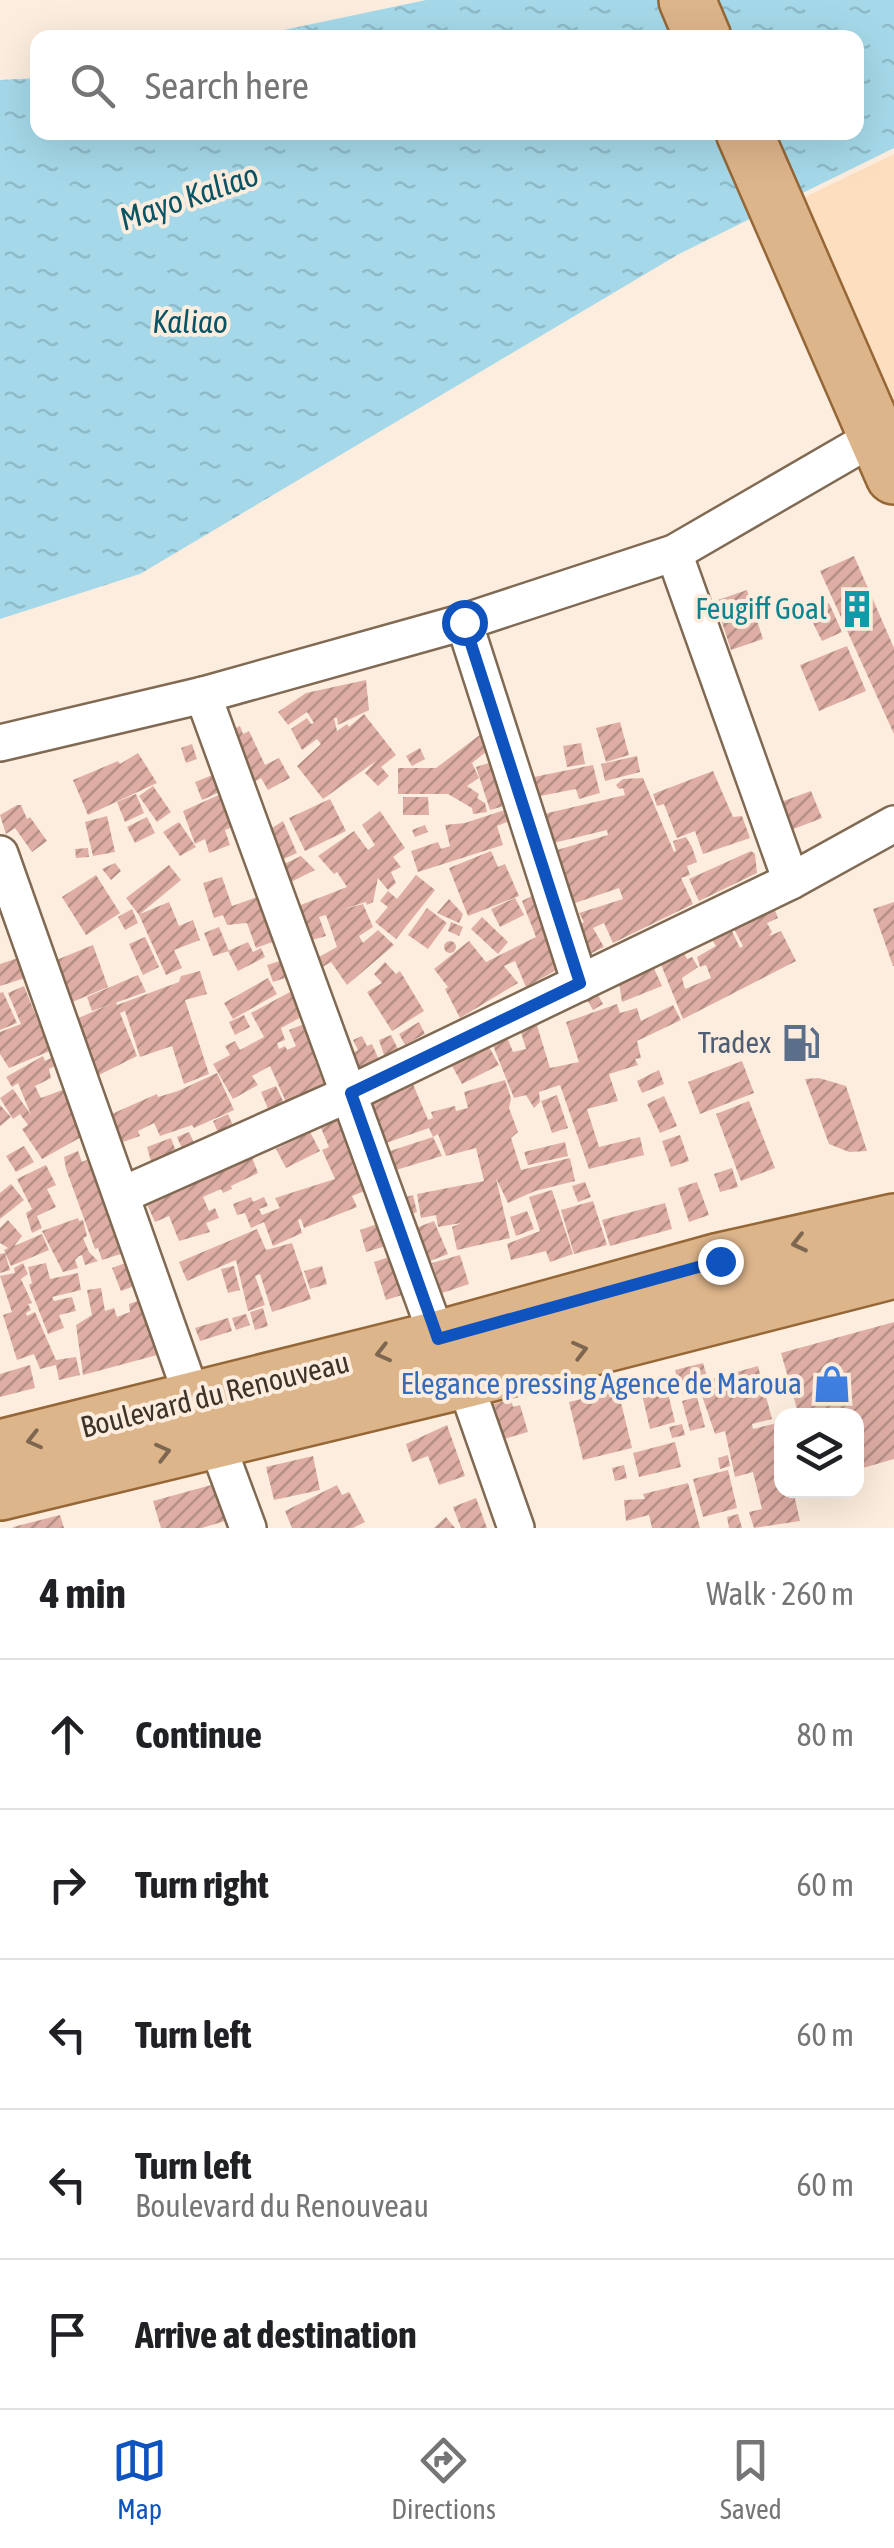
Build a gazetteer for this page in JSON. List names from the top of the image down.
{
  "streets": {
    "main road": ["Boulevard du Renouveau"]
  },
  "water": ["Mayo Kaliao", "Kaliao"],
  "places": {
    "building": ["Feugiff Goal"],
    "fuel station": ["Tradex"],
    "shop": ["Elegance pressing Agence de Maroua"]
  },
  "page": {
    "search": "Search here",
    "heading": ["4 min", "Walk · 260 m"],
    "list": [
      ["Continue", "80 m"],
      ["Turn right", "60 m"],
      ["Turn left", "60 m"],
      ["Turn left", "Boulevard du Renouveau", "60 m"],
      "Arrive at destination"
    ],
    "nav": ["Map", "Directions", "Saved"]
  }
}
